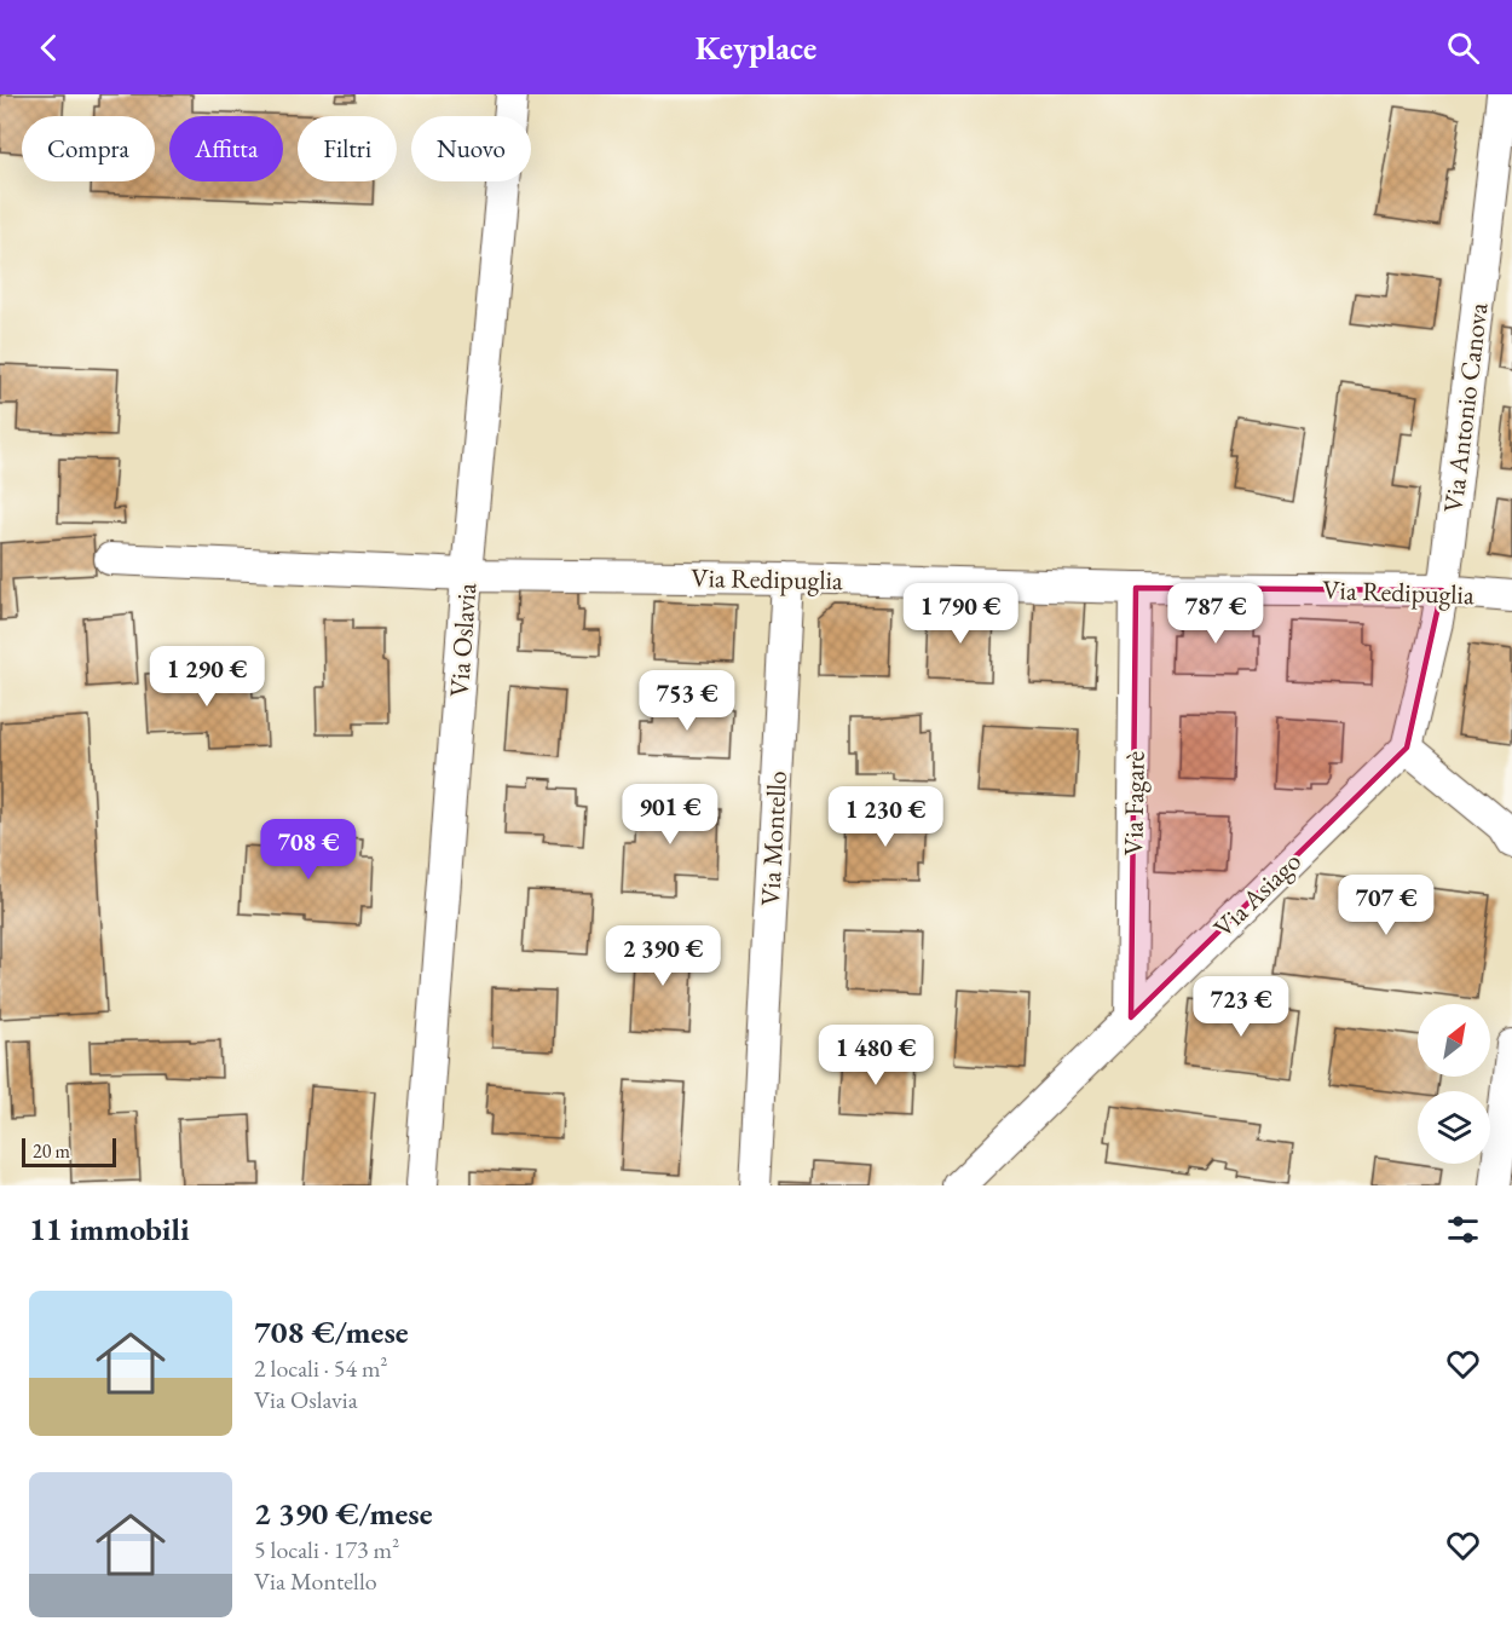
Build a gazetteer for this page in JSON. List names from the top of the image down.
{
  "streets": {
    "street": [
      "Via Antonio Canova",
      "Via Redipuglia",
      "Via Oslavia",
      "Via Fagarè",
      "Via Montello",
      "Via Asiago"
    ]
  },
  "crossings": [
    ["Via Antonio Canova", "Via Redipuglia"],
    ["Via Redipuglia", "Via Oslavia"],
    ["Via Redipuglia", "Via Fagarè"],
    ["Via Redipuglia", "Via Montello"],
    ["Via Fagarè", "Via Asiago"]
  ],
  "scale_bar": "20 m",
  "north": "top right",
  "page": {
    "header": "Keyplace",
    "chip": [
      "Compra",
      "Affitta",
      "Filtri",
      "Nuovo"
    ],
    "price": [
      "1 790 €",
      "787 €",
      "1 290 €",
      "753 €",
      "901 €",
      "1 230 €",
      "708 €",
      "707 €",
      "2 390 €",
      "723 €",
      "1 480 €"
    ],
    "scale": "20 m",
    "heading": "11 immobili",
    "list": [
      {
        "name": "708 €/mese",
        "note": "2 locali · 54 m² · Via Oslavia"
      },
      {
        "name": "2 390 €/mese",
        "note": "5 locali · 173 m² · Via Montello"
      }
    ]
  }
}
